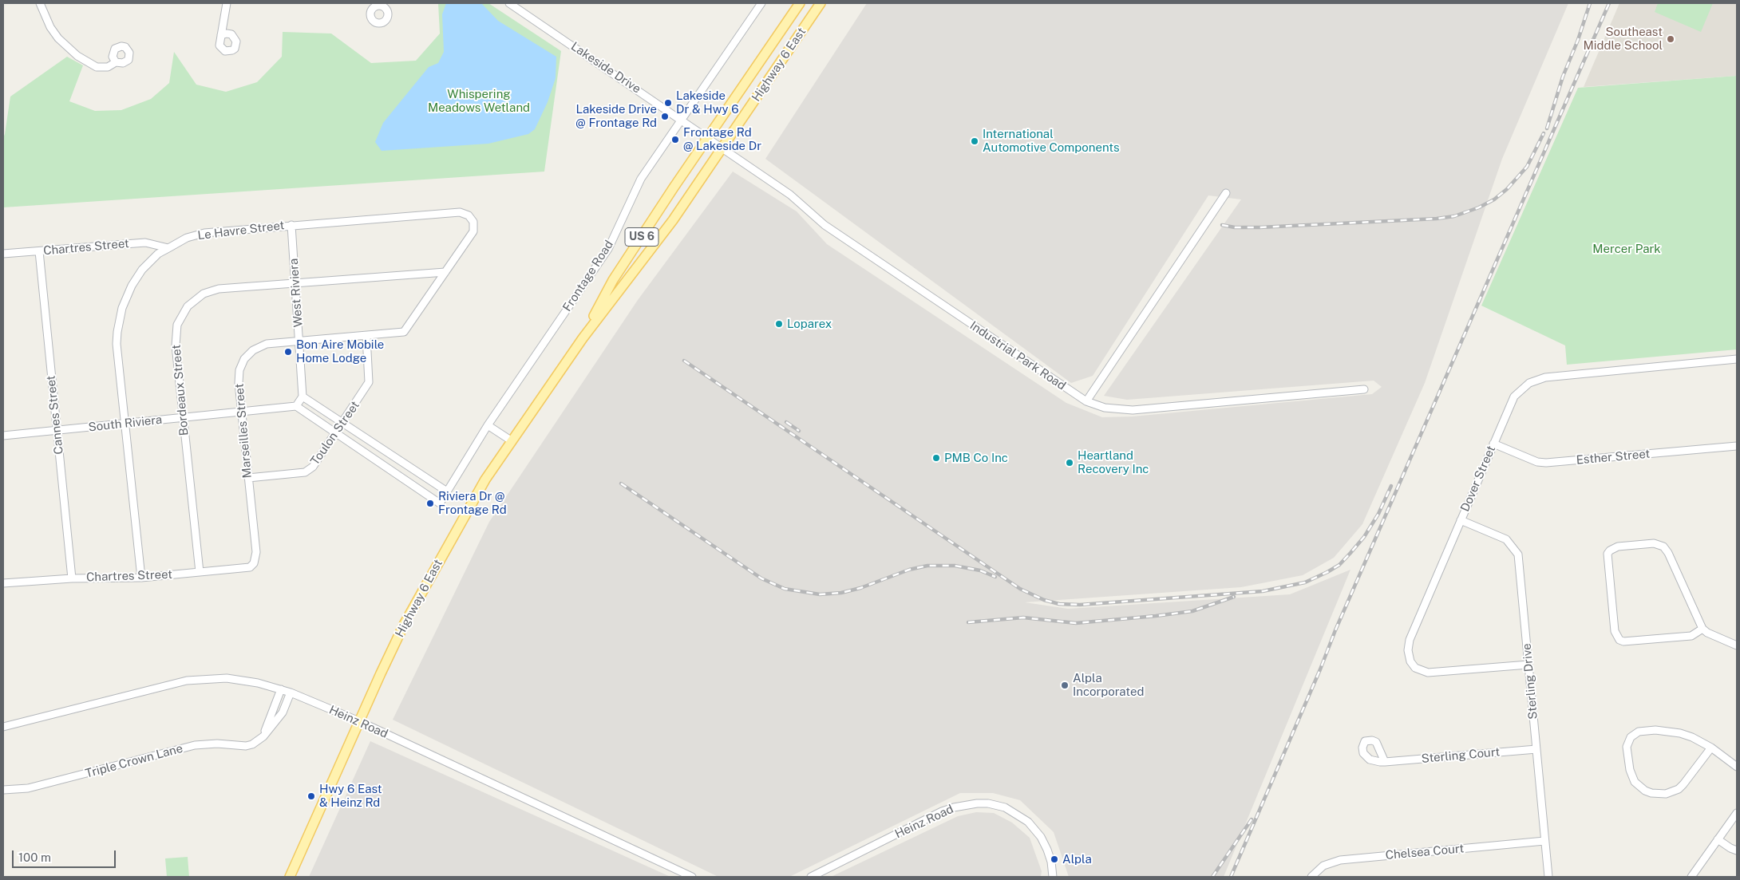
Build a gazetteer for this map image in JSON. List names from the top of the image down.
{
  "streets": {
    "main road": ["Highway 6 East", "US 6"],
    "street": [
      "Lakeside Drive",
      "Le Havre Street",
      "Chartres Street",
      "Frontage Road",
      "West Riviera",
      "Industrial Park Road",
      "Bordeaux Street",
      "Cannes Street",
      "South Riviera",
      "Marseilles Street",
      "Toulon Street",
      "Esther Street",
      "Dover Street",
      "Sterling Drive",
      "Heinz Road",
      "Sterling Court",
      "Triple Crown Lane",
      "Chelsea Court"
    ]
  },
  "crossings": [
    ["Highway 6 East", "Lakeside Drive"],
    ["Highway 6 East", "Industrial Park Road"],
    ["Highway 6 East", "Heinz Road"],
    ["Lakeside Drive", "Frontage Road"],
    ["Lakeside Drive", "Industrial Park Road"],
    ["Le Havre Street", "Chartres Street"],
    ["Le Havre Street", "West Riviera"],
    ["Le Havre Street", "South Riviera"],
    ["Le Havre Street", "Marseilles Street"],
    ["Chartres Street", "Bordeaux Street"],
    ["Chartres Street", "Cannes Street"],
    ["Chartres Street", "Marseilles Street"],
    ["Frontage Road", "Toulon Street"],
    ["West Riviera", "Bordeaux Street"],
    ["West Riviera", "Marseilles Street"],
    ["Bordeaux Street", "South Riviera"],
    ["Bordeaux Street", "Marseilles Street"],
    ["Cannes Street", "South Riviera"],
    ["South Riviera", "Marseilles Street"],
    ["Marseilles Street", "Toulon Street"],
    ["Esther Street", "Dover Street"],
    ["Dover Street", "Sterling Drive"],
    ["Sterling Drive", "Sterling Court"],
    ["Sterling Drive", "Chelsea Court"],
    ["Heinz Road", "Triple Crown Lane"]
  ],
  "parks": ["Whispering Meadows Wetland", "Mercer Park"],
  "places": [
    "Southeast Middle School",
    "Lakeside Dr & Hwy 6",
    "Lakeside Drive @ Frontage Rd",
    "Frontage Rd @ Lakeside Dr",
    "International Automotive Components",
    "Loparex",
    "Bon Aire Mobile Home Lodge",
    "PMB Co Inc",
    "Heartland Recovery Inc",
    "Riviera Dr @ Frontage Rd",
    "Alpla Incorporated",
    "Hwy 6 East & Heinz Rd",
    "Alpla"
  ],
  "scale_bar": "100 m"
}
